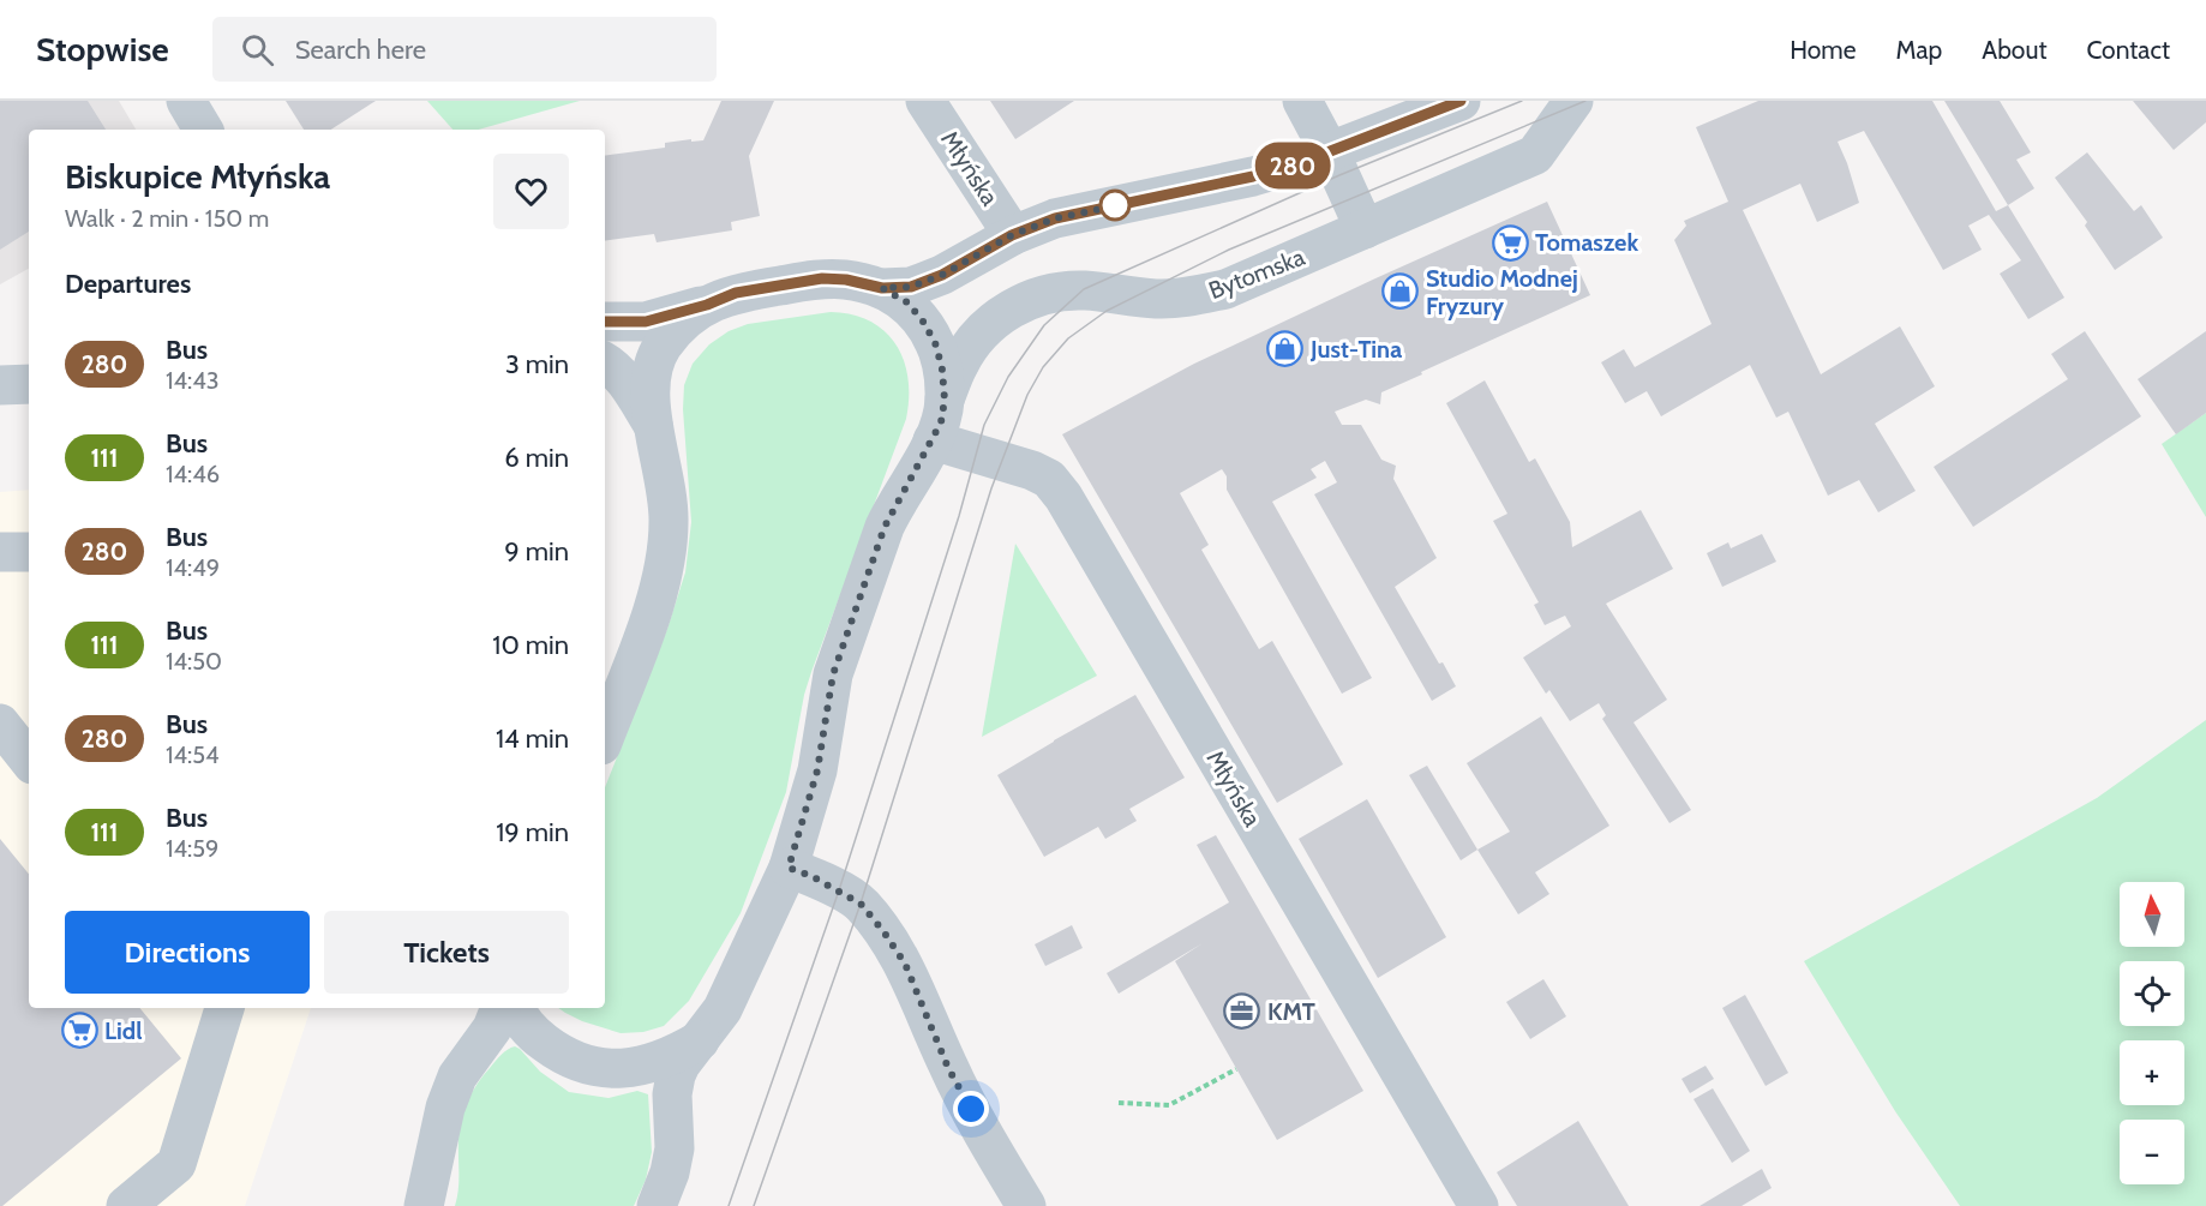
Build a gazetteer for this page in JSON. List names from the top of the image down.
{
  "streets": {
    "street": ["Młyńska", "Bytomska"]
  },
  "places": {
    "supermarket": ["Tomaszek", "Lidl"],
    "shop": ["Studio Modnej Fryzury", "Just-Tina"],
    "office": ["KMT"]
  },
  "lines": ["bus line 280"],
  "north": "top",
  "page": {
    "header": "Stopwise",
    "search": "Search here",
    "nav": [
      "Home",
      "Map",
      "About",
      "Contact"
    ],
    "on_map": "280",
    "heading": [
      ["Biskupice Młyńska", "Walk · 2 min · 150 m"],
      "Departures"
    ],
    "list": [
      {
        "mark": "280",
        "name": "Bus",
        "note": "14:43",
        "value": "3 min"
      },
      {
        "mark": "111",
        "name": "Bus",
        "note": "14:46",
        "value": "6 min"
      },
      {
        "mark": "280",
        "name": "Bus",
        "note": "14:49",
        "value": "9 min"
      },
      {
        "mark": "111",
        "name": "Bus",
        "note": "14:50",
        "value": "10 min"
      },
      {
        "mark": "280",
        "name": "Bus",
        "note": "14:54",
        "value": "14 min"
      },
      {
        "mark": "111",
        "name": "Bus",
        "note": "14:59",
        "value": "19 min"
      }
    ],
    "map_buttons": ["+", "−"],
    "buttons": ["Directions", "Tickets"]
  }
}
